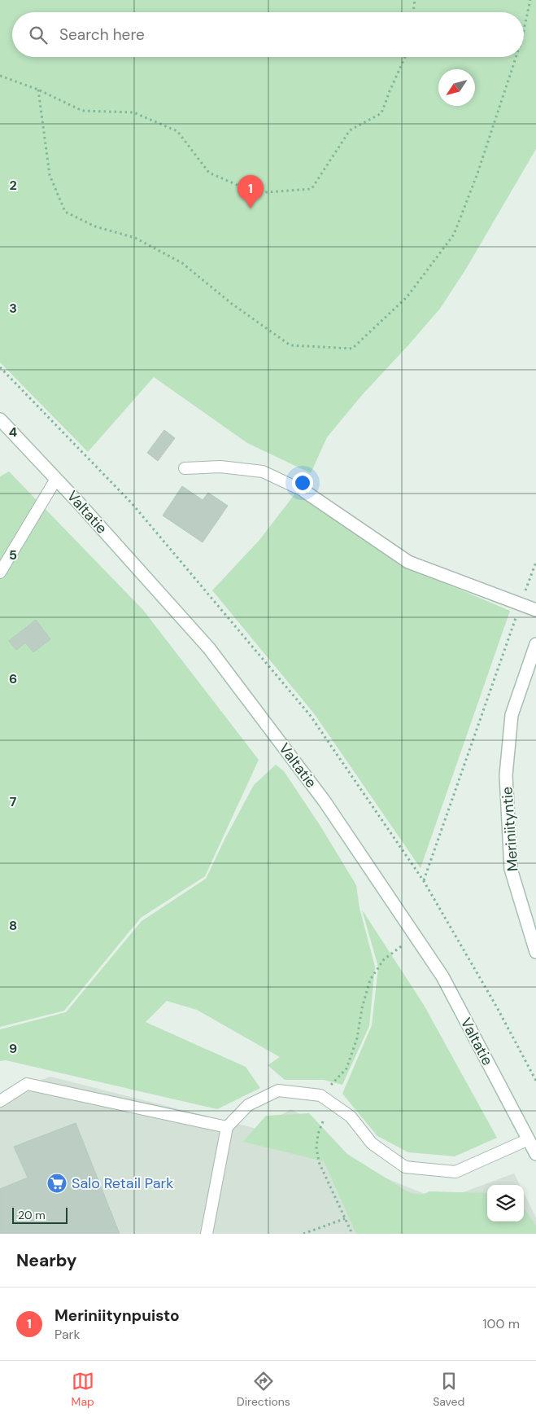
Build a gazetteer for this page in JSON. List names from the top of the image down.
{
  "streets": {
    "main road": ["Valtatie", "Meriniityntie"]
  },
  "places": {
    "supermarket": ["Salo Retail Park"]
  },
  "scale_bar": "20 m",
  "north": "bottom left",
  "page": {
    "search": "Search here",
    "pins": "1",
    "scale": "20 m",
    "heading": "Nearby",
    "list": [
      {
        "mark": "1",
        "name": "Meriniitynpuisto",
        "note": "Park",
        "value": "100 m"
      }
    ],
    "nav": ["Map", "Directions", "Saved"]
  },
  "grid": {
    "rows": [
      "2",
      "3",
      "4",
      "5",
      "6",
      "7",
      "8",
      "9"
    ]
  }
}
